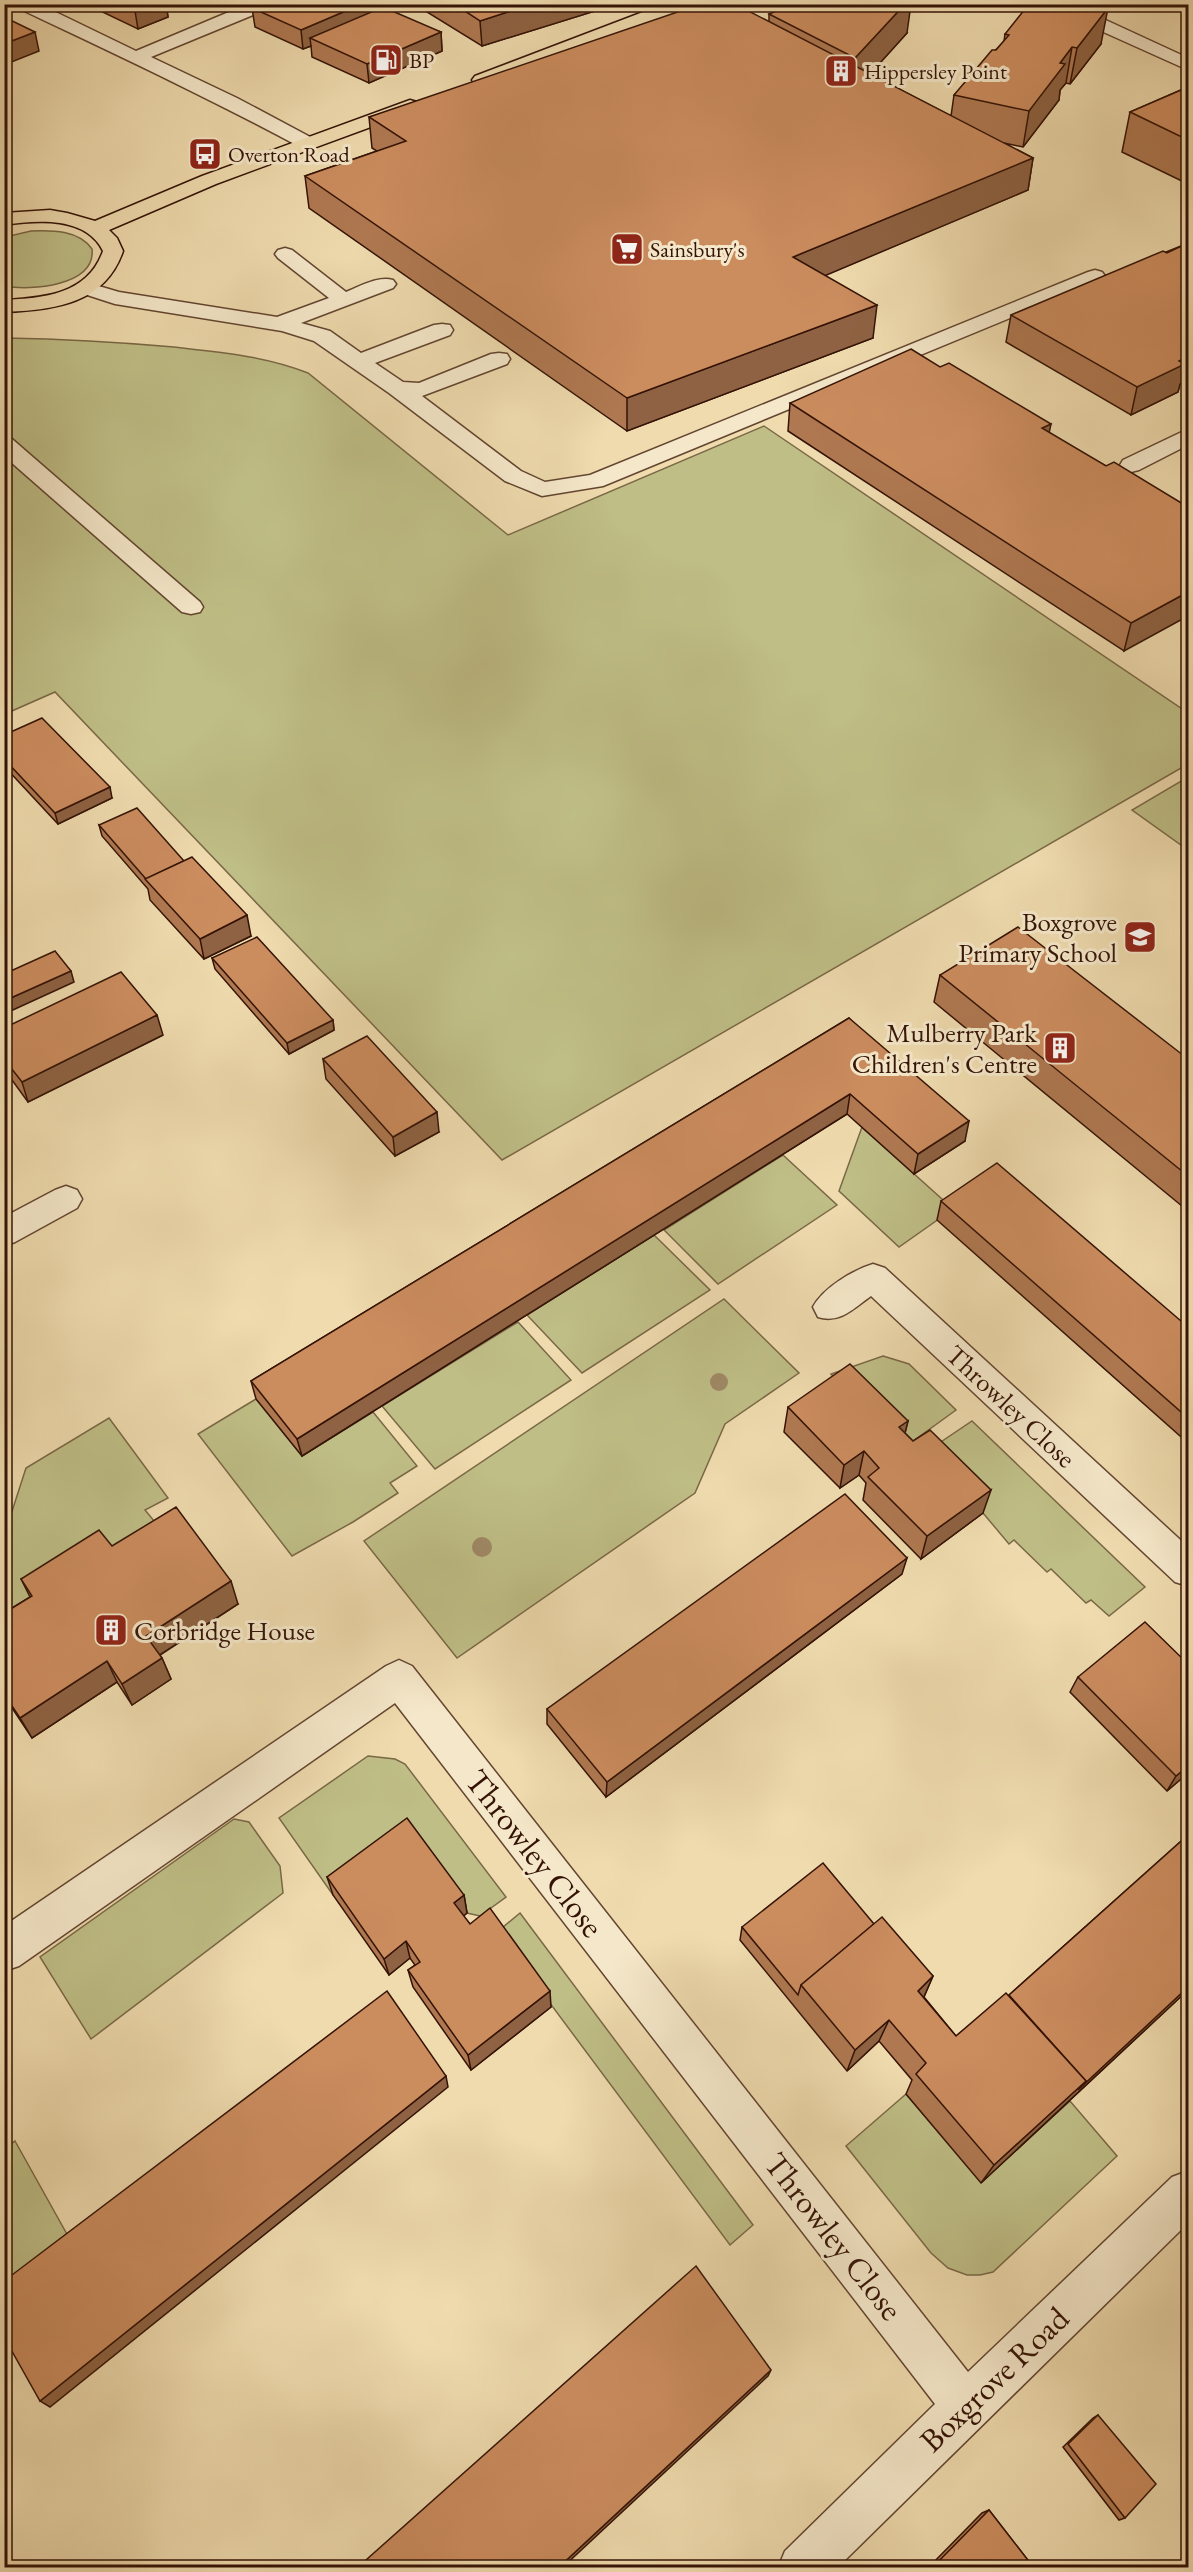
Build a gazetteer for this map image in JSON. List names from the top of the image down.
{
  "streets": {
    "street": ["Throwley Close", "Boxgrove Road"]
  },
  "crossings": [
    ["Throwley Close", "Boxgrove Road"]
  ],
  "places": {
    "fuel station": ["BP"],
    "building": ["Hippersley Point", "Mulberry Park Children's Centre", "Corbridge House"],
    "bus stop": ["Overton Road"],
    "supermarket": ["Sainsbury's"],
    "school or university": ["Boxgrove Primary School"]
  }
}
